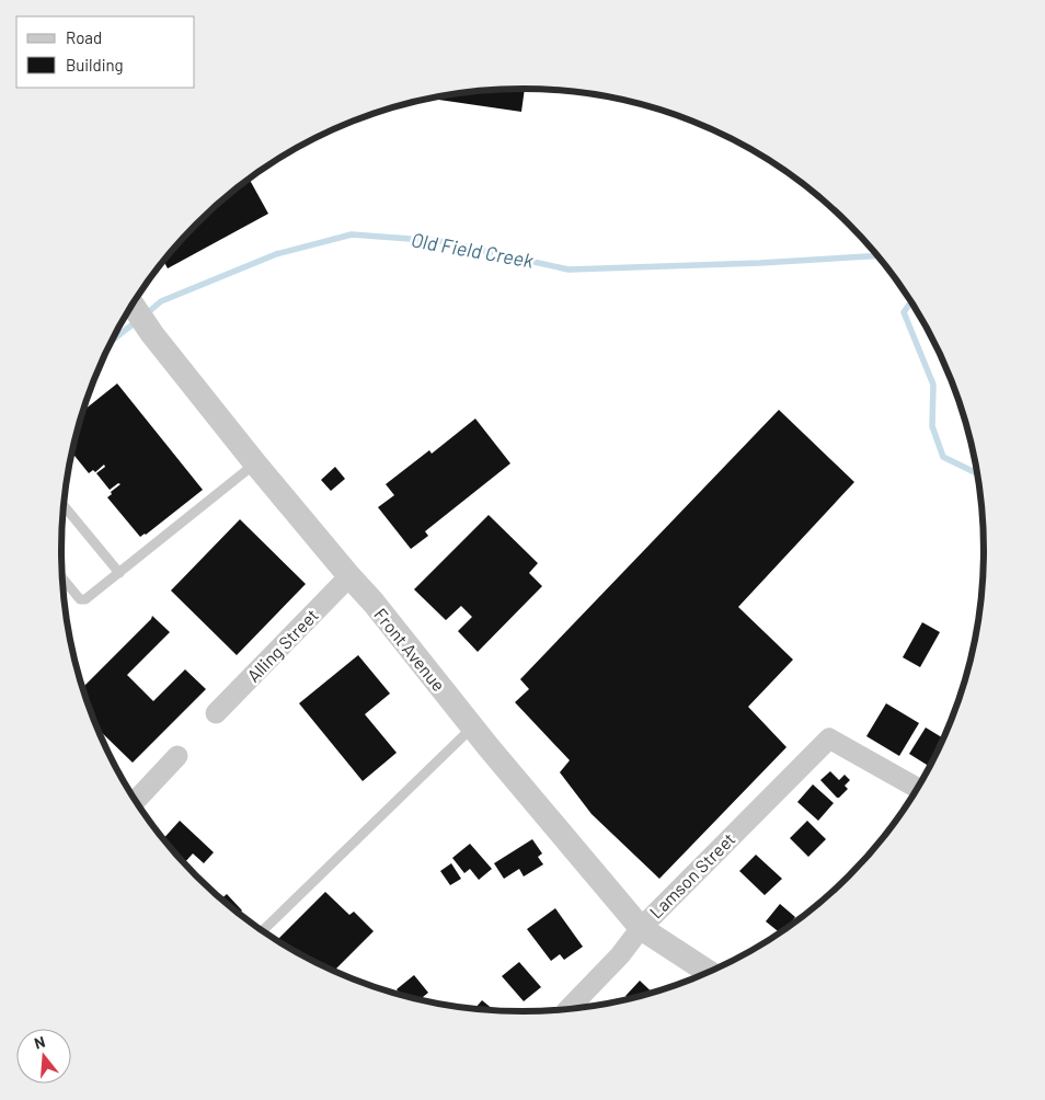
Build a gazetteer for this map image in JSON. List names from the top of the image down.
{
  "streets": {
    "street": ["Alling Street", "Front Avenue", "Lamson Street"]
  },
  "crossings": [
    ["Alling Street", "Front Avenue"],
    ["Front Avenue", "Lamson Street"]
  ],
  "water": ["Old Field Creek"],
  "legend": ["Road", "Building"],
  "north": "top"
}
